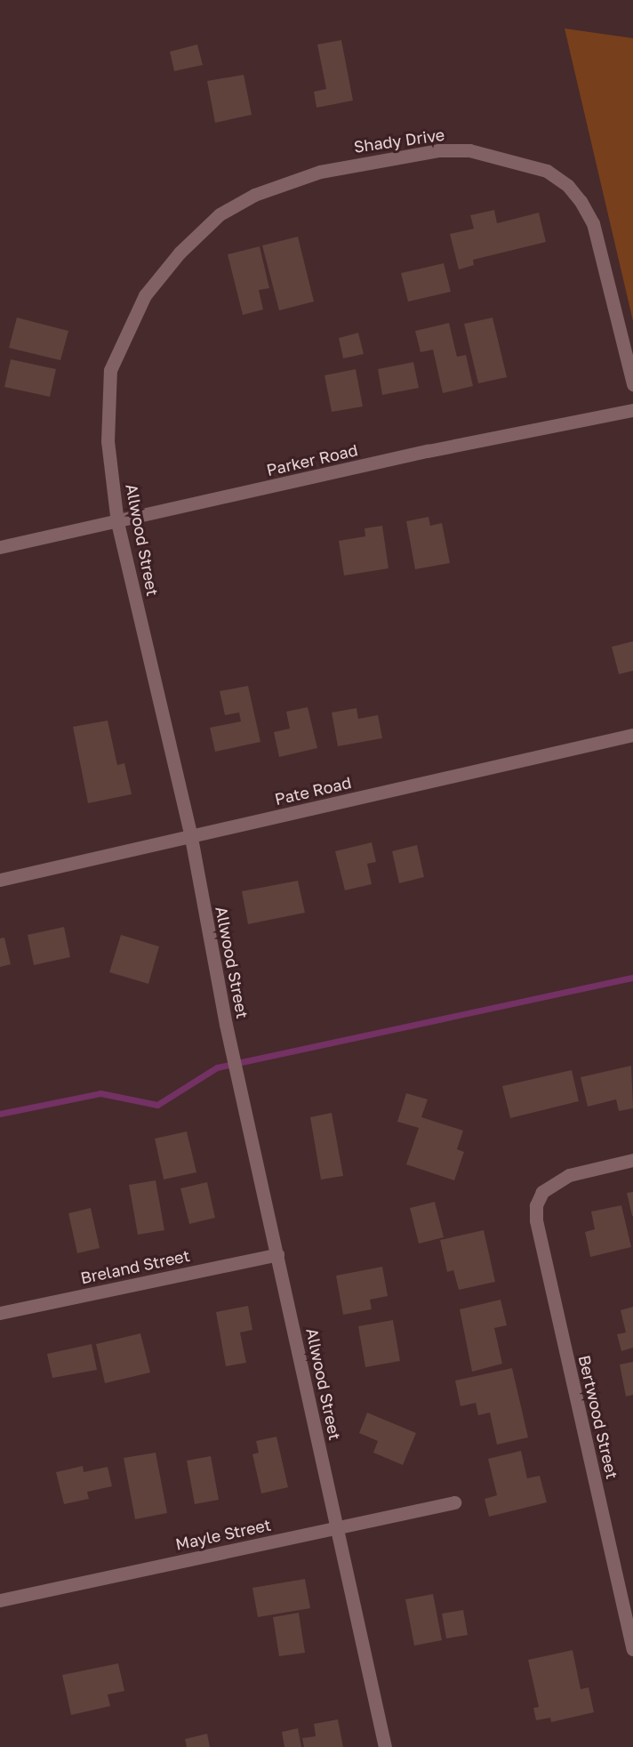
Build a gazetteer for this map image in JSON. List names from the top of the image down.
{
  "streets": {
    "street": [
      "Shady Drive",
      "Parker Road",
      "Allwood Street",
      "Pate Road",
      "Breland Street",
      "Bertwood Street",
      "Mayle Street"
    ]
  },
  "crossings": [
    ["Shady Drive", "Allwood Street"],
    ["Parker Road", "Allwood Street"],
    ["Allwood Street", "Pate Road"],
    ["Allwood Street", "Breland Street"],
    ["Allwood Street", "Mayle Street"]
  ]
}
